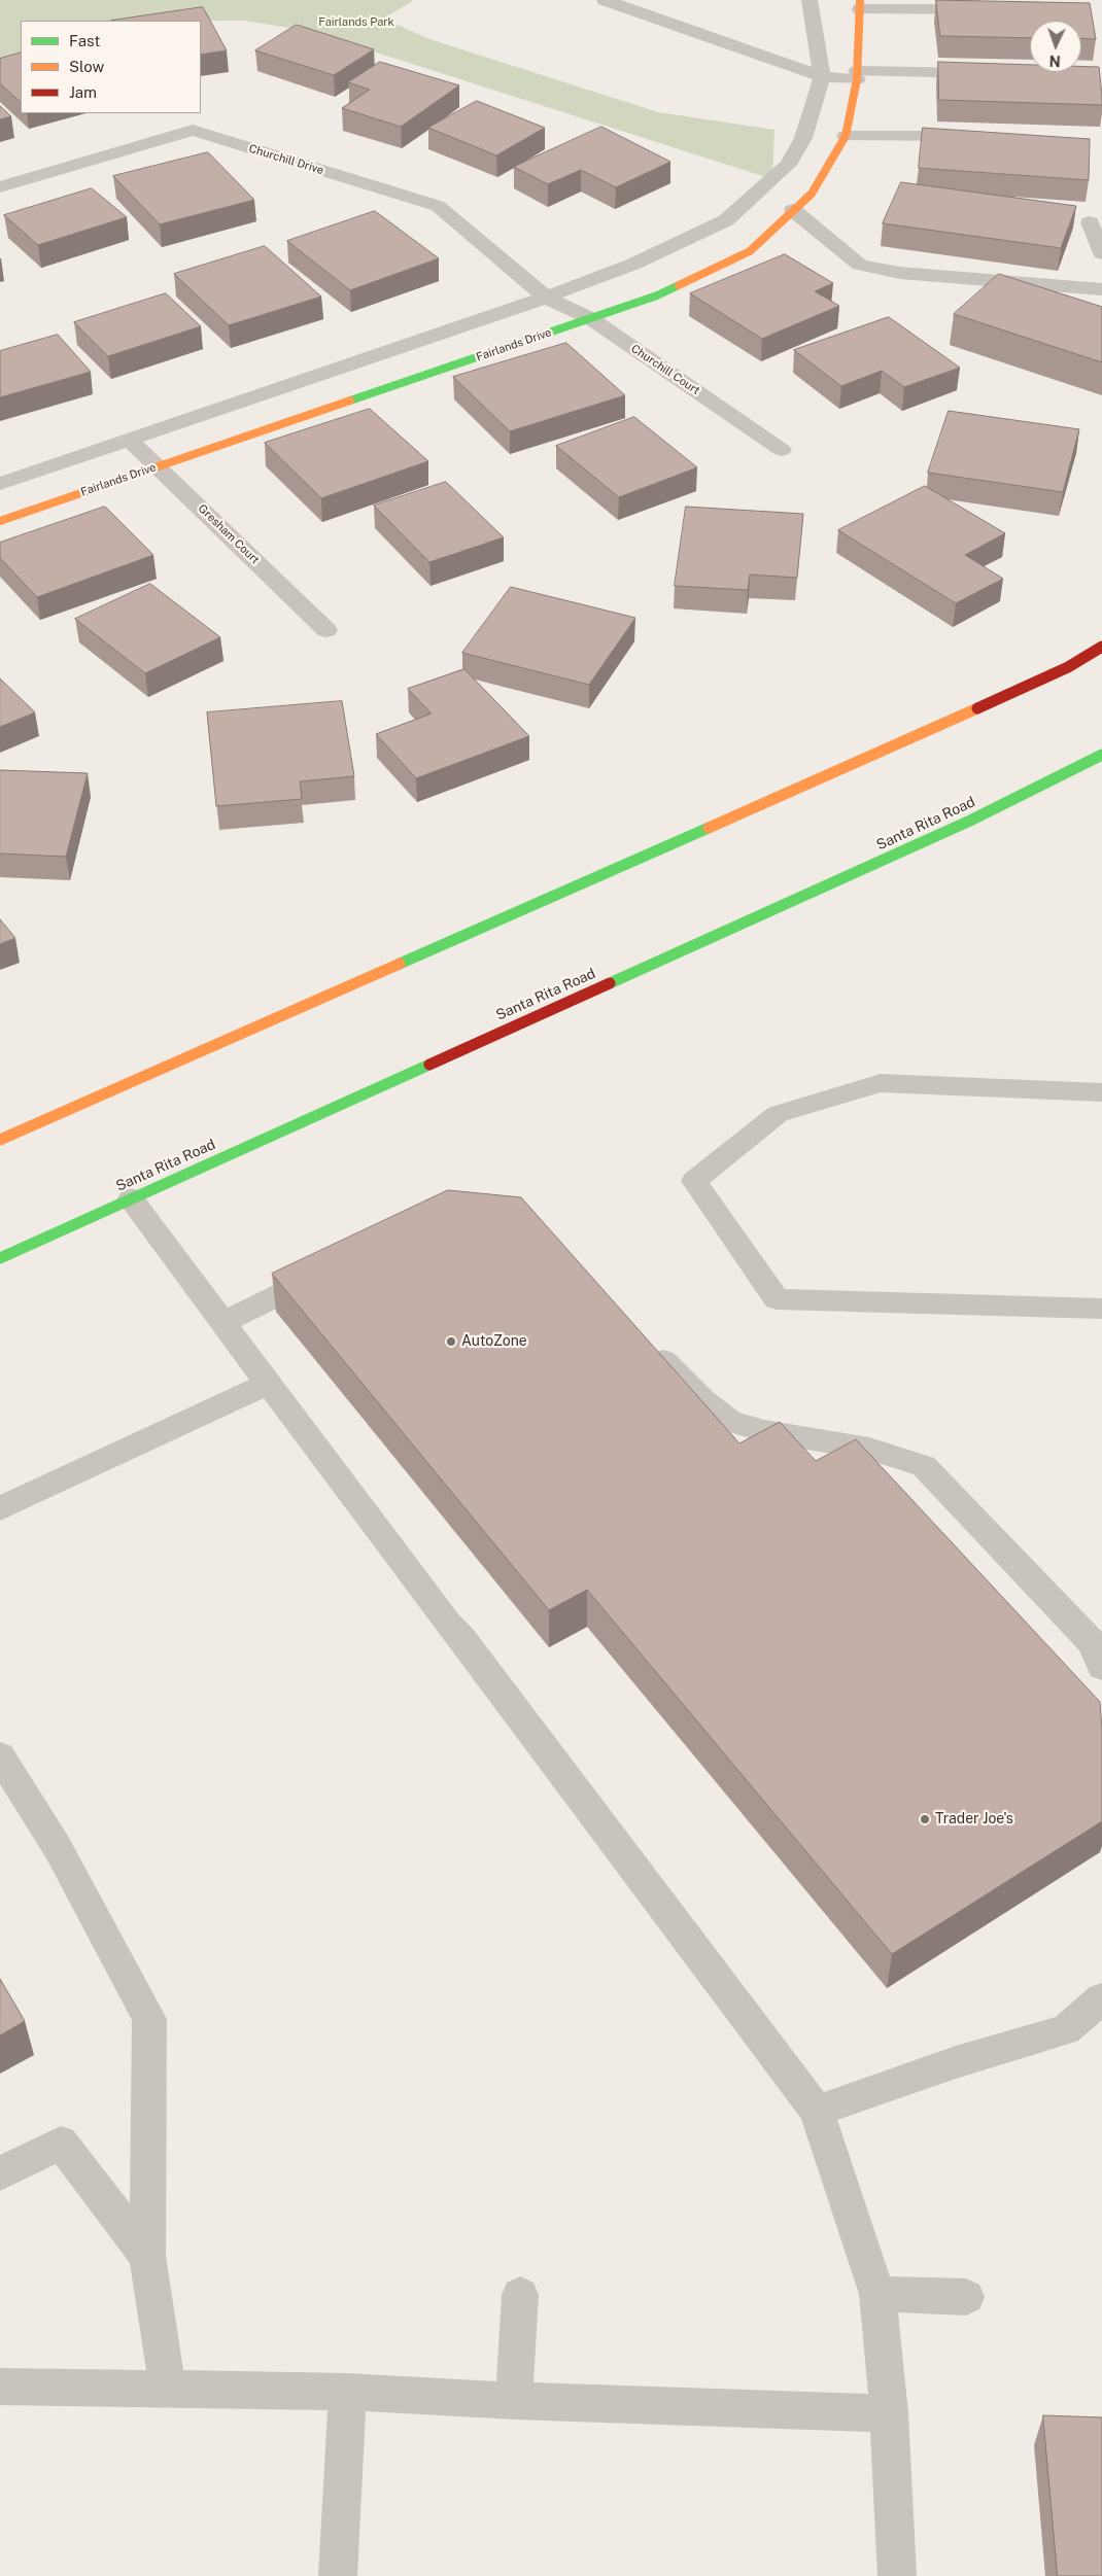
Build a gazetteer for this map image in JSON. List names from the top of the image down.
{
  "streets": {
    "main road": ["Fairlands Drive", "Santa Rita Road"],
    "street": ["Churchill Drive", "Churchill Court", "Gresham Court"]
  },
  "crossings": [
    ["Churchill Drive", "Churchill Court"],
    ["Fairlands Drive", "Churchill Court"],
    ["Fairlands Drive", "Gresham Court"]
  ],
  "parks": ["Fairlands Park"],
  "places": ["AutoZone", "Trader Joe's"],
  "legend": ["Fast", "Slow", "Jam"],
  "north": "bottom"
}
